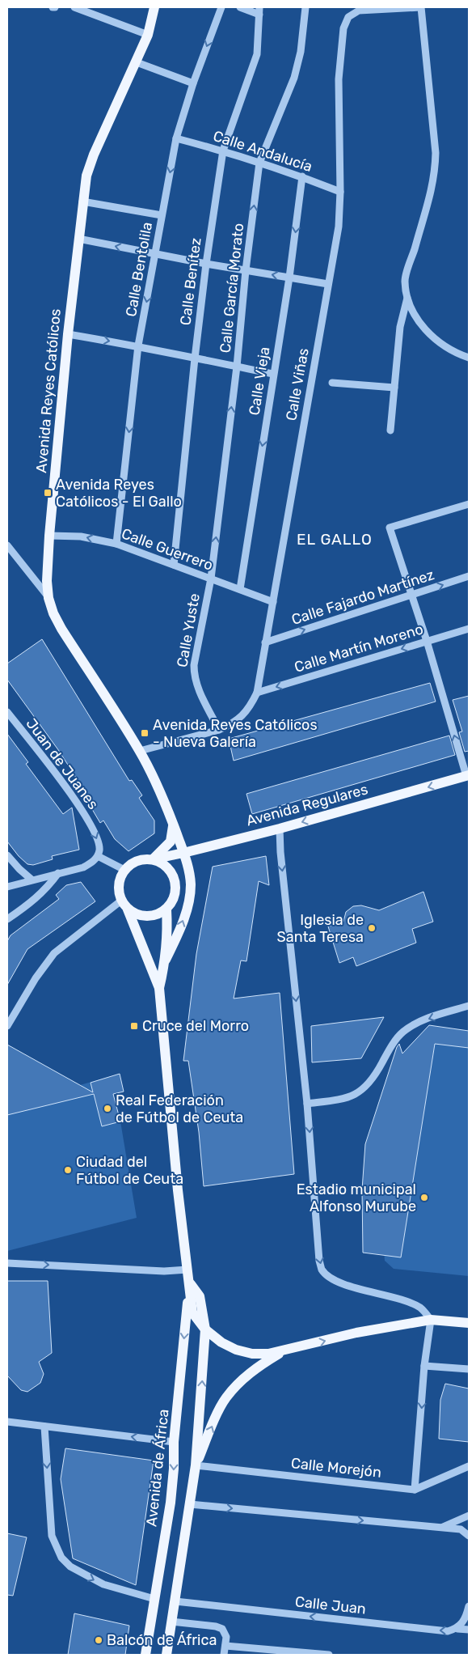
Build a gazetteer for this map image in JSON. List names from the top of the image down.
{
  "streets": {
    "main road": ["Avenida Reyes Católicos", "Avenida Regulares", "Avenida de África"],
    "street": [
      "Calle Andalucía",
      "Calle Bentolila",
      "Calle Benítez",
      "Calle García Morato",
      "Calle Vieja",
      "Calle Viñas",
      "Calle Guerrero",
      "Calle Fajardo Martínez",
      "Calle Yuste",
      "Calle Martín Moreno",
      "Juan de Juanes",
      "Calle Morejón",
      "Calle Juan"
    ]
  },
  "crossings": [
    ["Calle Andalucía", "Calle Bentolila"],
    ["Calle Andalucía", "Calle Benítez"],
    ["Calle Andalucía", "Calle García Morato"],
    ["Calle Andalucía", "Calle Vieja"],
    ["Calle Andalucía", "Calle Viñas"],
    ["Calle Bentolila", "Calle Guerrero"],
    ["Calle Benítez", "Calle Guerrero"],
    ["Calle García Morato", "Calle Guerrero"],
    ["Calle García Morato", "Calle Yuste"],
    ["Calle Vieja", "Calle Guerrero"],
    ["Calle Viñas", "Avenida Reyes Católicos"],
    ["Calle Viñas", "Calle Guerrero"],
    ["Calle Viñas", "Calle Fajardo Martínez"],
    ["Calle Viñas", "Calle Yuste"],
    ["Calle Viñas", "Calle Martín Moreno"],
    ["Avenida Reyes Católicos", "Calle Guerrero"],
    ["Avenida Reyes Católicos", "Avenida Regulares"],
    ["Avenida Reyes Católicos", "Avenida de África"],
    ["Calle Guerrero", "Calle Yuste"],
    ["Avenida Regulares", "Avenida de África"]
  ],
  "one_way": [
    "Calle Bentolila",
    "Calle García Morato",
    "Calle Vieja",
    "Calle Fajardo Martínez",
    "Calle Martín Moreno",
    "Juan de Juanes",
    "Avenida Regulares"
  ],
  "districts": ["EL GALLO"],
  "places": {
    "transit": ["Avenida Reyes Católicos - El Gallo", "Avenida Reyes Católicos - Nueva Galería", "Cruce del Morro"],
    "other": [
      "Iglesia de Santa Teresa",
      "Real Federación de Fútbol de Ceuta",
      "Ciudad del Fútbol de Ceuta",
      "Estadio municipal Alfonso Murube",
      "Balcón de África"
    ]
  }
}
